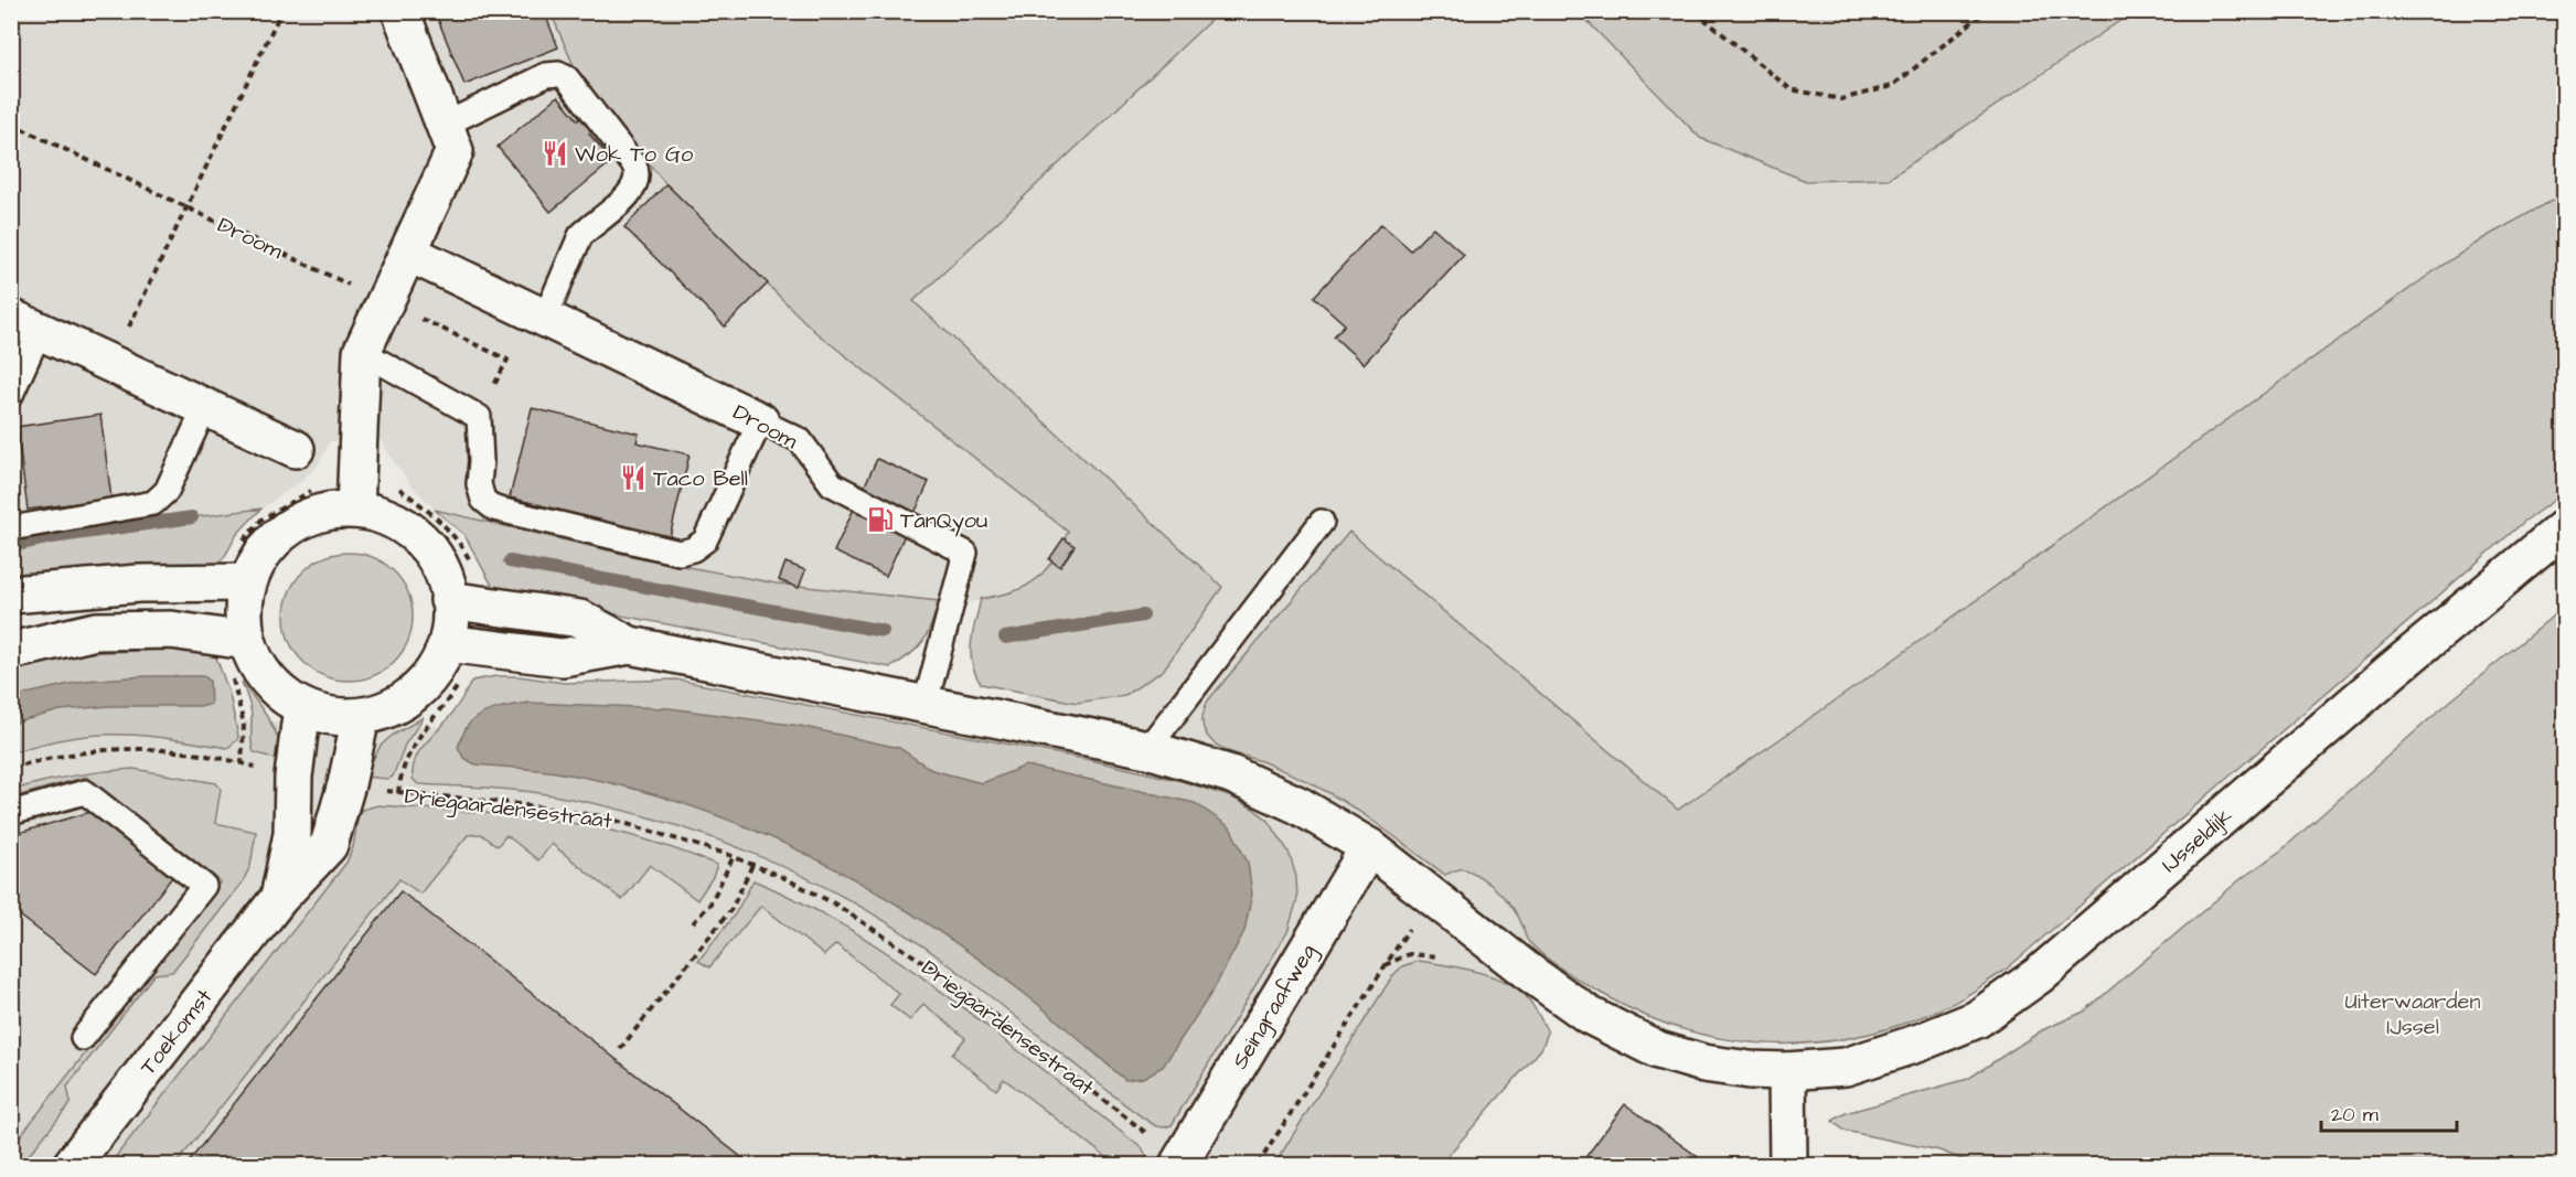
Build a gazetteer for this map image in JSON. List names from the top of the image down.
{
  "streets": {
    "street": [
      "Droom",
      "IJsseldijk",
      "Seingraafweg",
      "Toekomst"
    ],
    "path": ["Driegaardensestraat"]
  },
  "crossings": [
    ["Driegaardensestraat", "Seingraafweg"],
    ["Driegaardensestraat", "Toekomst"]
  ],
  "parks": ["Uiterwaarden IJssel"],
  "places": {
    "restaurant": ["Wok To Go", "Taco Bell"],
    "fuel station": ["TanQyou"]
  },
  "scale_bar": "20 m"
}
